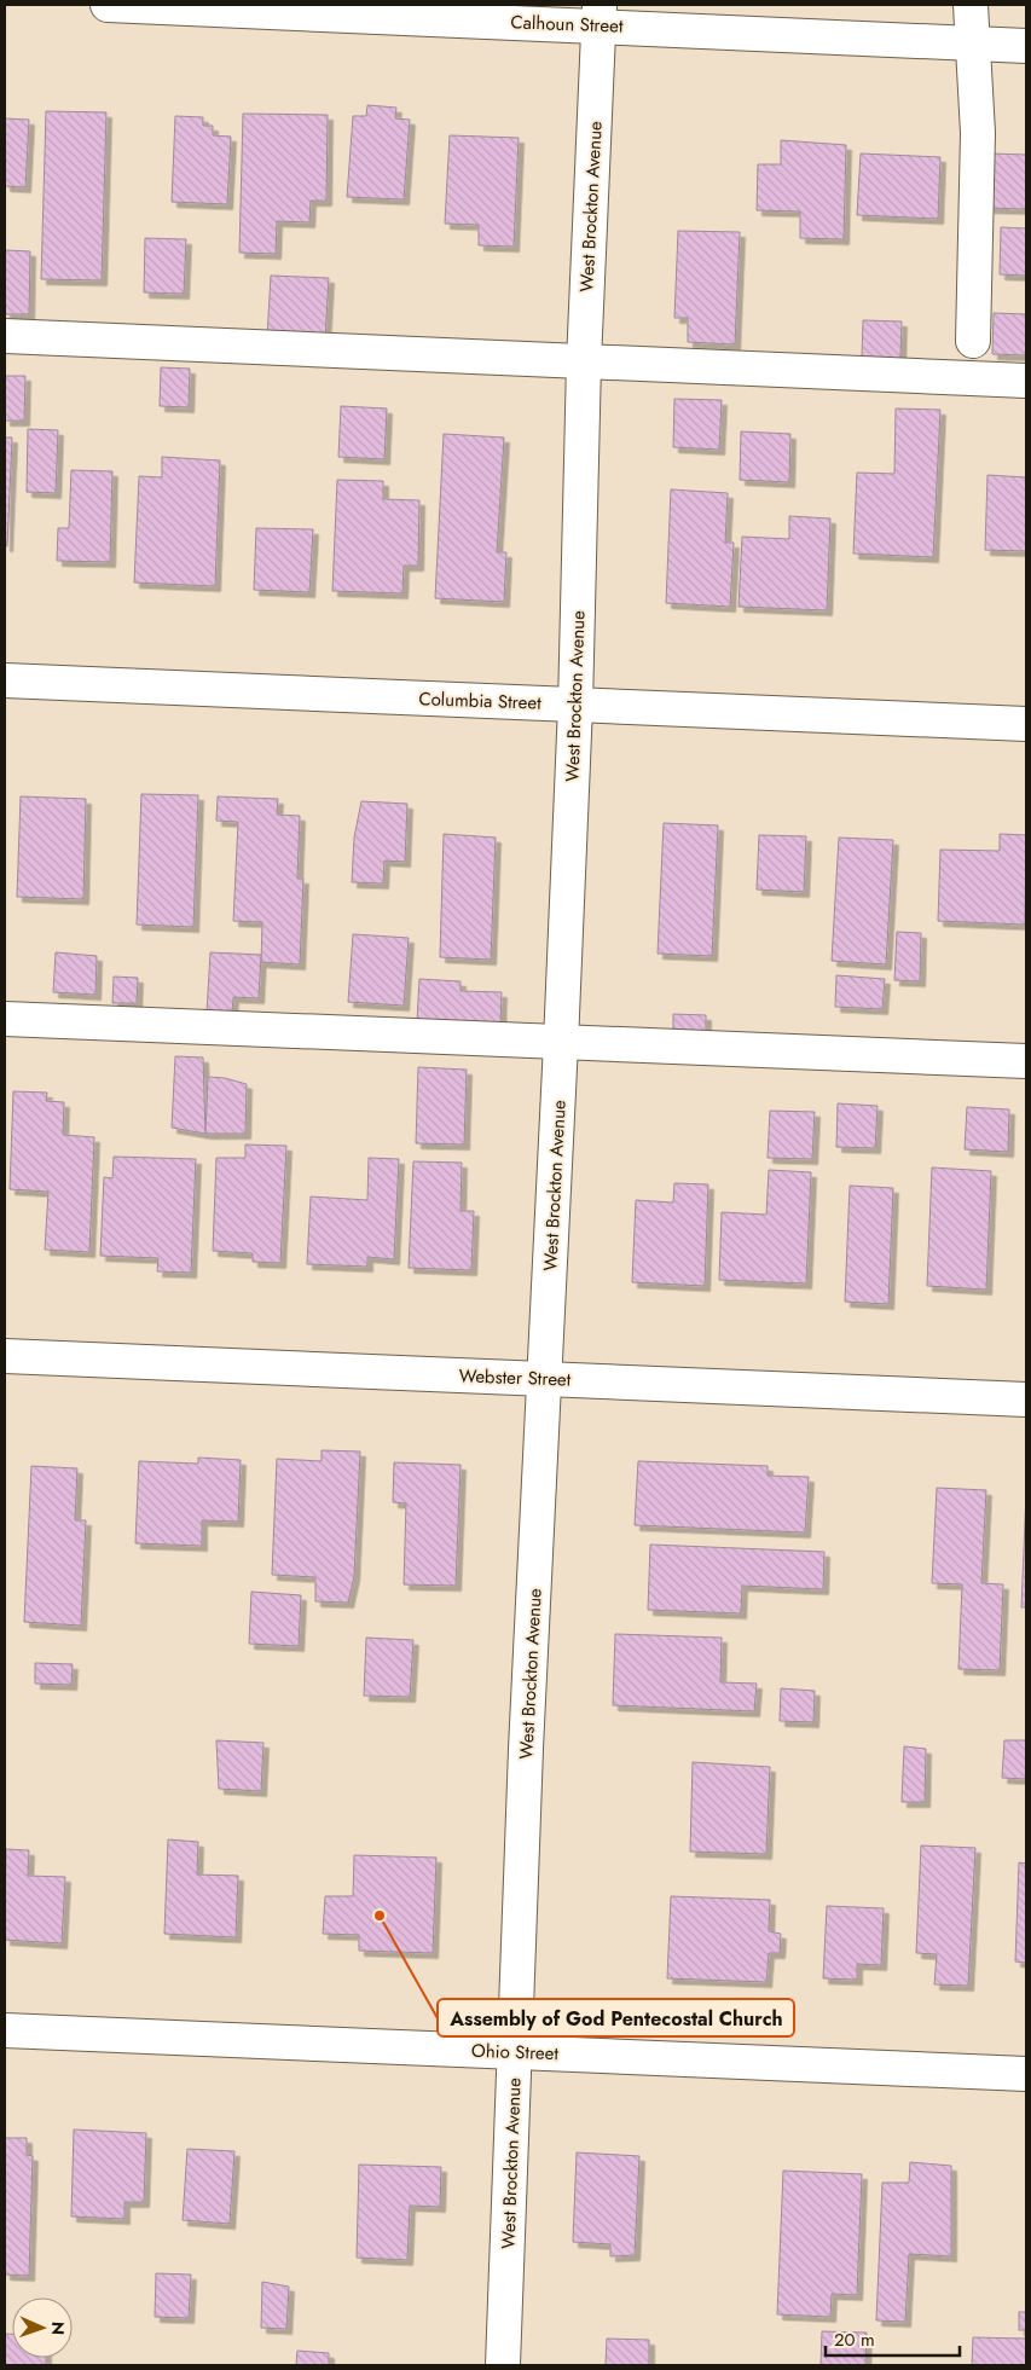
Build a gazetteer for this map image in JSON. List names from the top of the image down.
{
  "streets": {
    "street": [
      "Calhoun Street",
      "West Brockton Avenue",
      "Columbia Street",
      "Webster Street",
      "Ohio Street"
    ]
  },
  "crossings": [
    ["Calhoun Street", "West Brockton Avenue"],
    ["West Brockton Avenue", "Columbia Street"],
    ["West Brockton Avenue", "Webster Street"],
    ["West Brockton Avenue", "Ohio Street"]
  ],
  "places": ["Assembly of God Pentecostal Church"],
  "scale_bar": "20 m",
  "north": "right"
}
